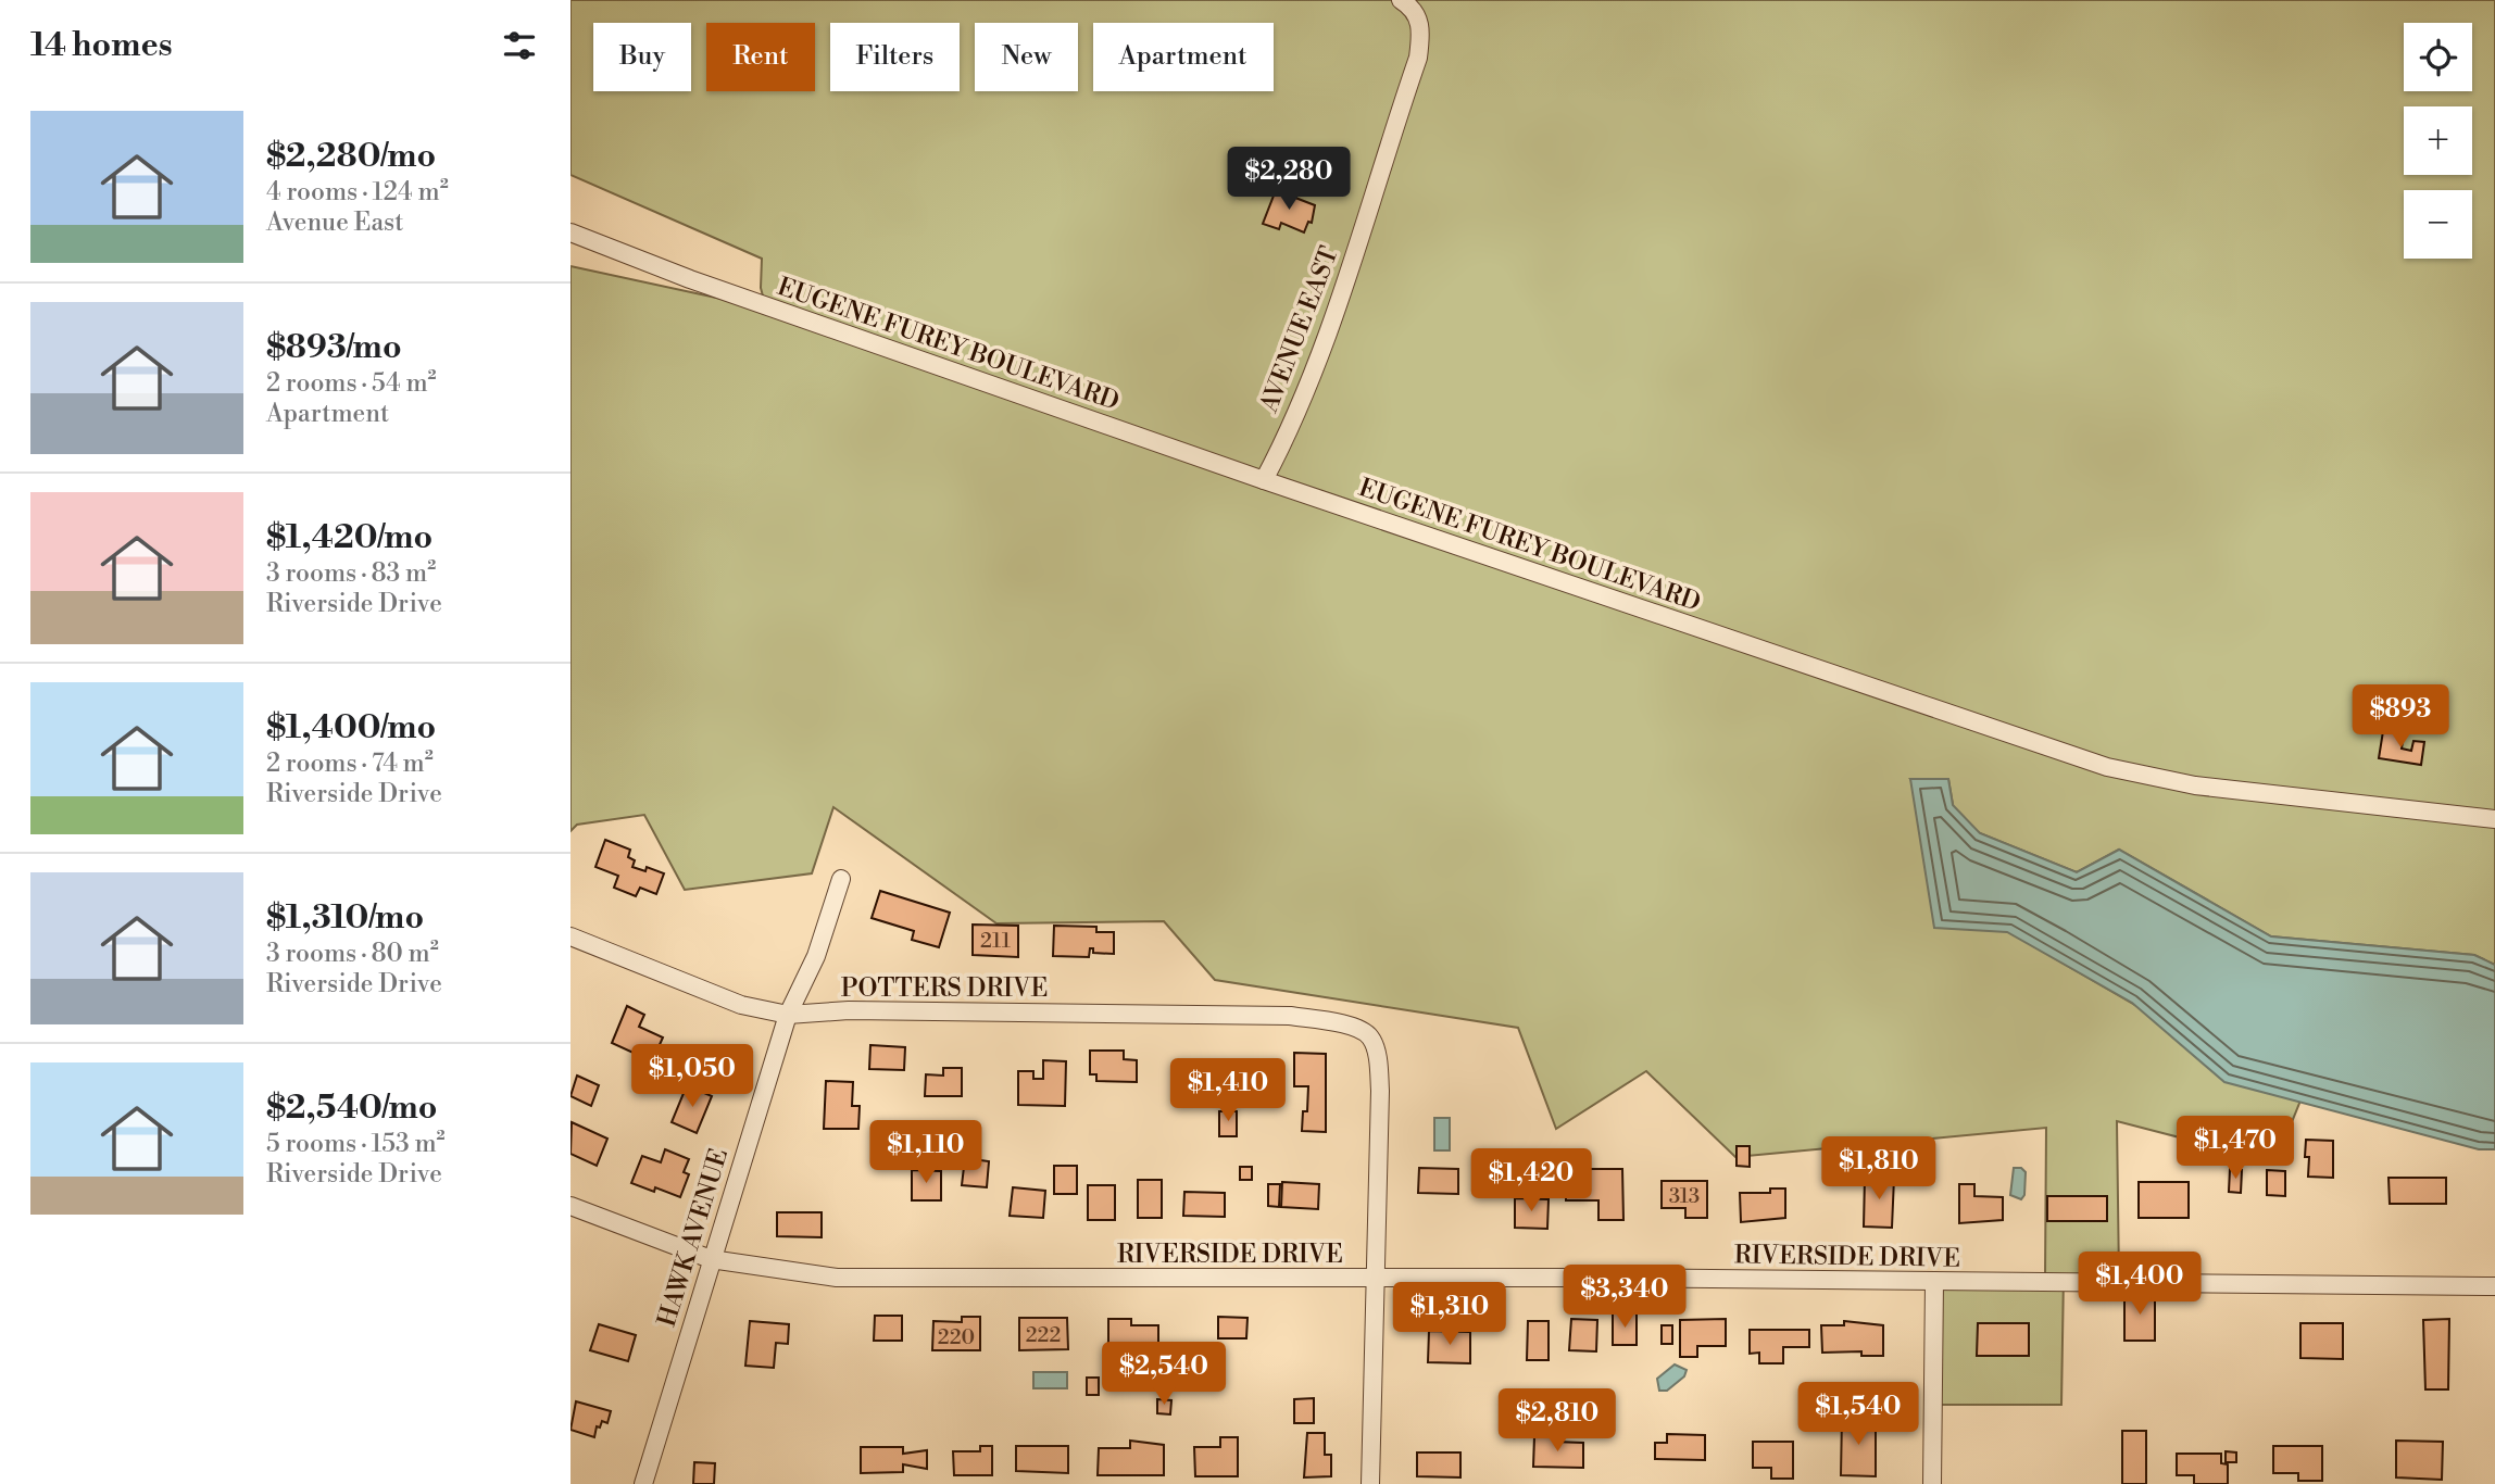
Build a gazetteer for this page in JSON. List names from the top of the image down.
{
  "streets": {
    "street": [
      "AVENUE EAST",
      "EUGENE FUREY BOULEVARD",
      "POTTERS DRIVE",
      "HAWK AVENUE",
      "RIVERSIDE DRIVE"
    ]
  },
  "crossings": [
    ["AVENUE EAST", "EUGENE FUREY BOULEVARD"],
    ["POTTERS DRIVE", "HAWK AVENUE"],
    ["POTTERS DRIVE", "RIVERSIDE DRIVE"],
    ["HAWK AVENUE", "RIVERSIDE DRIVE"]
  ],
  "house_numbers": [
    "211",
    "313",
    "222",
    "220"
  ],
  "page": {
    "heading": "14 homes",
    "map_buttons": ["+", "−"],
    "chip": [
      "Buy",
      "Rent",
      "Filters",
      "New",
      "Apartment"
    ],
    "list": [
      {
        "name": "$2,280/mo",
        "note": "4 rooms · 124 m² · Avenue East"
      },
      {
        "name": "$893/mo",
        "note": "2 rooms · 54 m² · Apartment"
      },
      {
        "name": "$1,420/mo",
        "note": "3 rooms · 83 m² · Riverside Drive"
      },
      {
        "name": "$1,400/mo",
        "note": "2 rooms · 74 m² · Riverside Drive"
      },
      {
        "name": "$1,310/mo",
        "note": "3 rooms · 80 m² · Riverside Drive"
      },
      {
        "name": "$2,540/mo",
        "note": "5 rooms · 153 m² · Riverside Drive"
      }
    ],
    "price": [
      "$2,280",
      "$893",
      "$1,050",
      "$1,410",
      "$1,470",
      "$1,110",
      "$1,810",
      "$1,420",
      "$1,400",
      "$3,340",
      "$1,310",
      "$2,540",
      "$1,540",
      "$2,810"
    ]
  }
}
